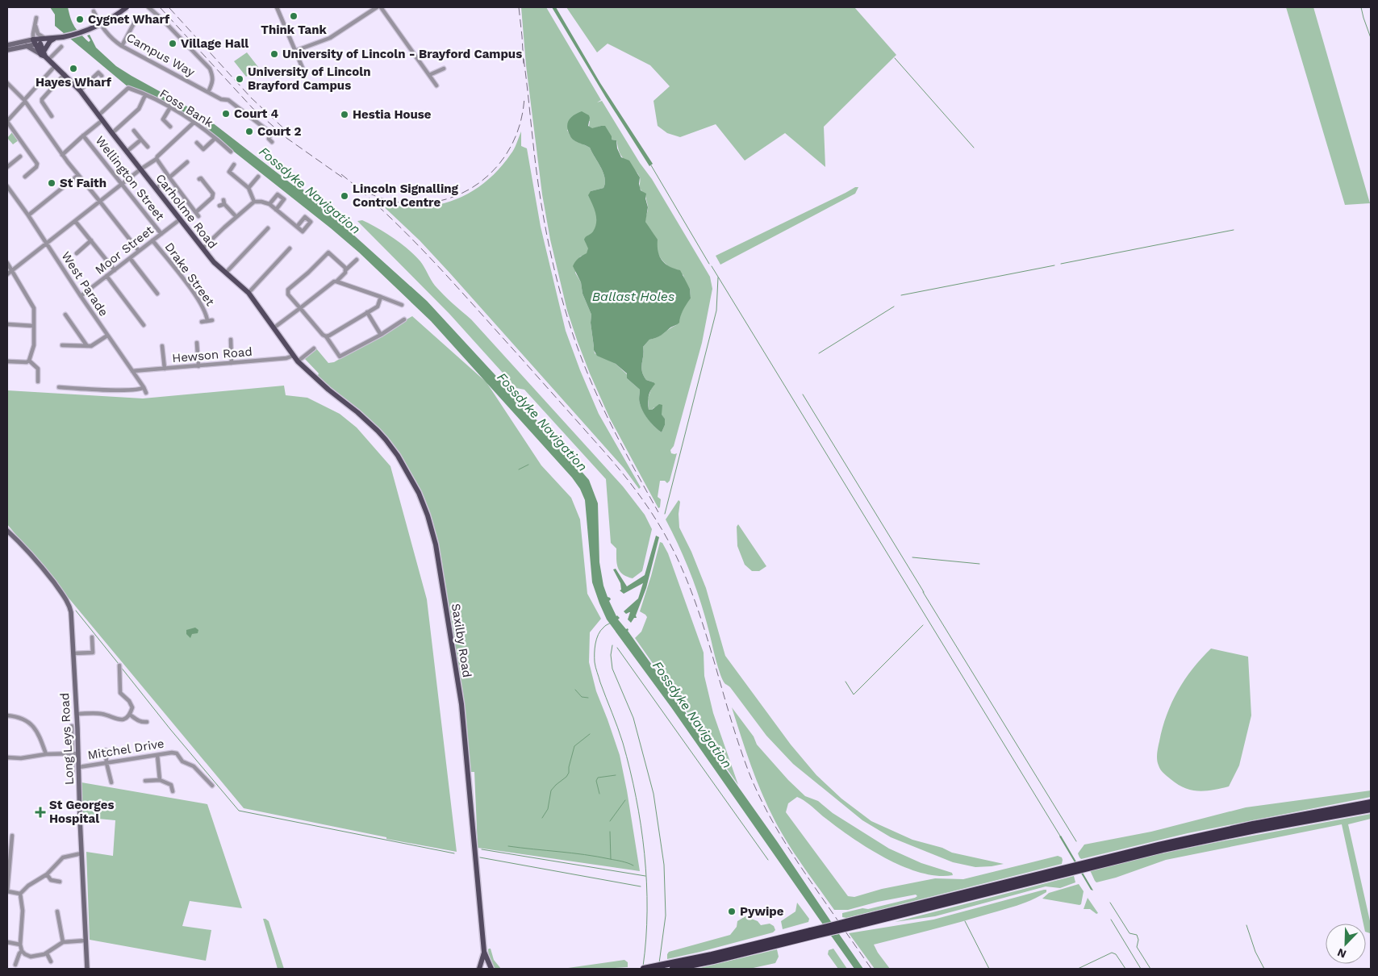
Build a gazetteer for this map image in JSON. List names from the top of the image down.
{
  "streets": {
    "main road": ["Carholme Road", "Saxilby Road"],
    "street": [
      "Campus Way",
      "Foss Bank",
      "Wellington Street",
      "Moor Street",
      "Drake Street",
      "West Parade",
      "Hewson Road",
      "Long Leys Road",
      "Mitchel Drive"
    ]
  },
  "crossings": [
    ["Foss Bank", "Carholme Road"],
    ["Wellington Street", "Moor Street"],
    ["Carholme Road", "Moor Street"],
    ["Carholme Road", "Hewson Road"],
    ["Carholme Road", "Saxilby Road"],
    ["Moor Street", "Drake Street"],
    ["Moor Street", "West Parade"],
    ["West Parade", "Hewson Road"],
    ["Long Leys Road", "Mitchel Drive"]
  ],
  "water": ["Fossdyke Navigation", "Ballast Holes"],
  "places": {
    "other": [
      "Think Tank",
      "Cygnet Wharf",
      "Village Hall",
      "University of Lincoln - Brayford Campus",
      "Hayes Wharf",
      "University of Lincoln Brayford Campus",
      "Court 4",
      "Hestia House",
      "Court 2",
      "St Faith",
      "Lincoln Signalling Control Centre",
      "Pywipe"
    ],
    "health": ["St Georges Hospital"]
  },
  "north": "bottom left"
}
